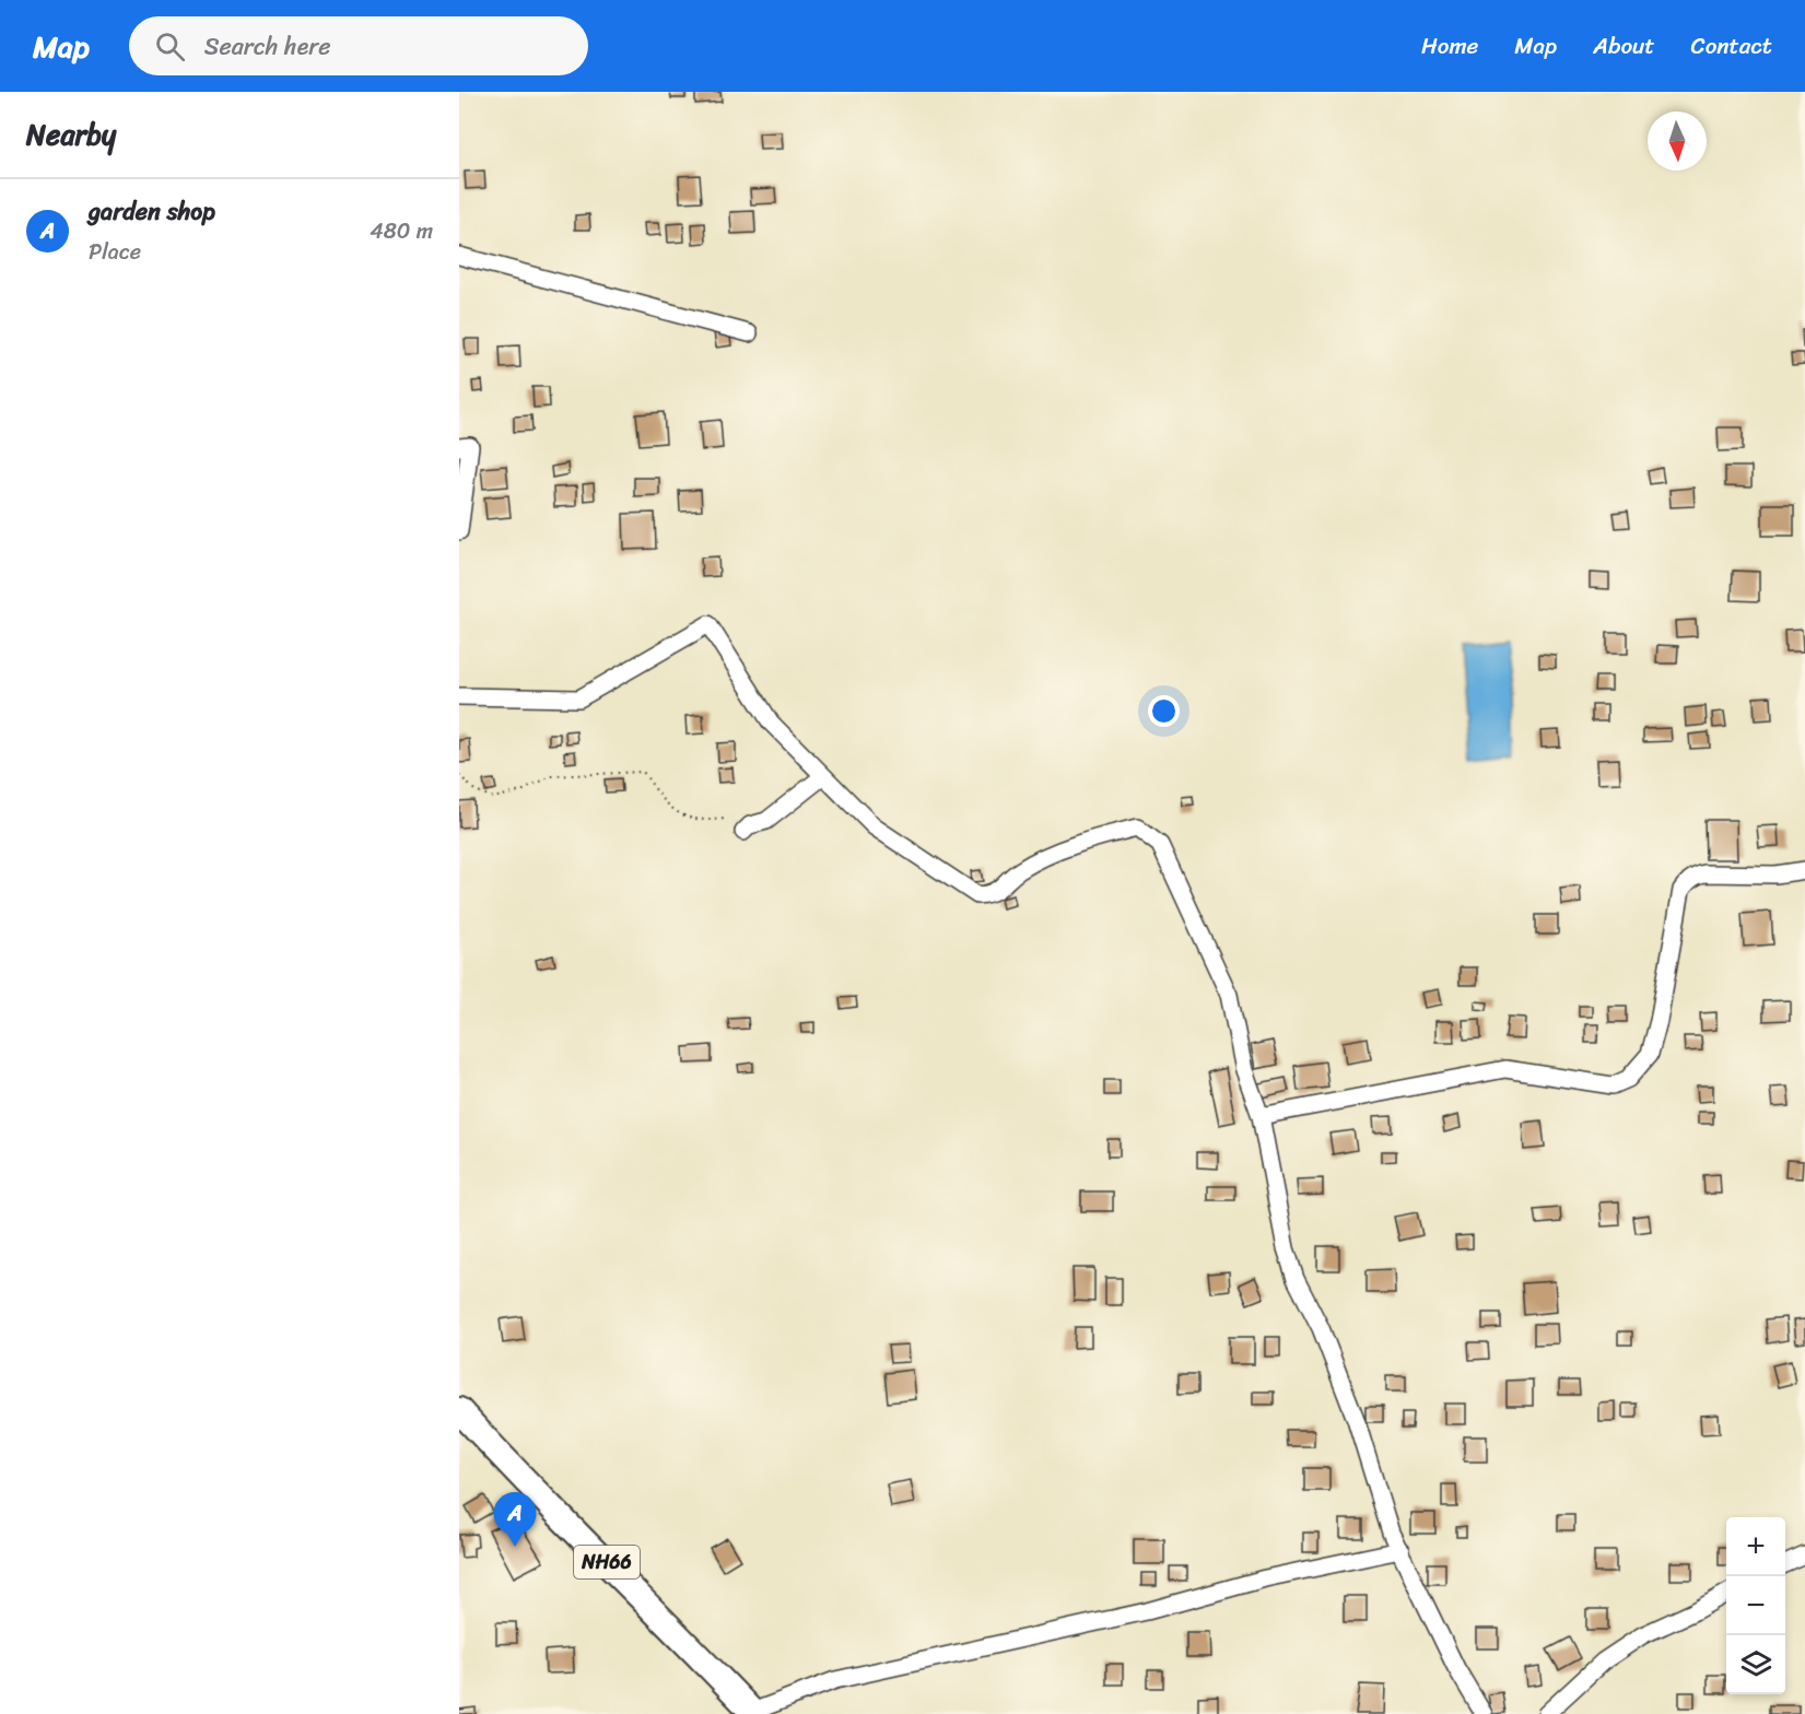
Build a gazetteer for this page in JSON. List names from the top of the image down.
{
  "streets": {
    "highway": ["NH66"]
  },
  "north": "bottom",
  "page": {
    "header": "Map",
    "search": "Search here",
    "nav": [
      "Home",
      "Map",
      "About",
      "Contact"
    ],
    "heading": "Nearby",
    "list": [
      {
        "mark": "A",
        "name": "garden shop",
        "note": "Place",
        "value": "480 m"
      }
    ],
    "pins": "A",
    "map_buttons": ["+", "−"]
  }
}
